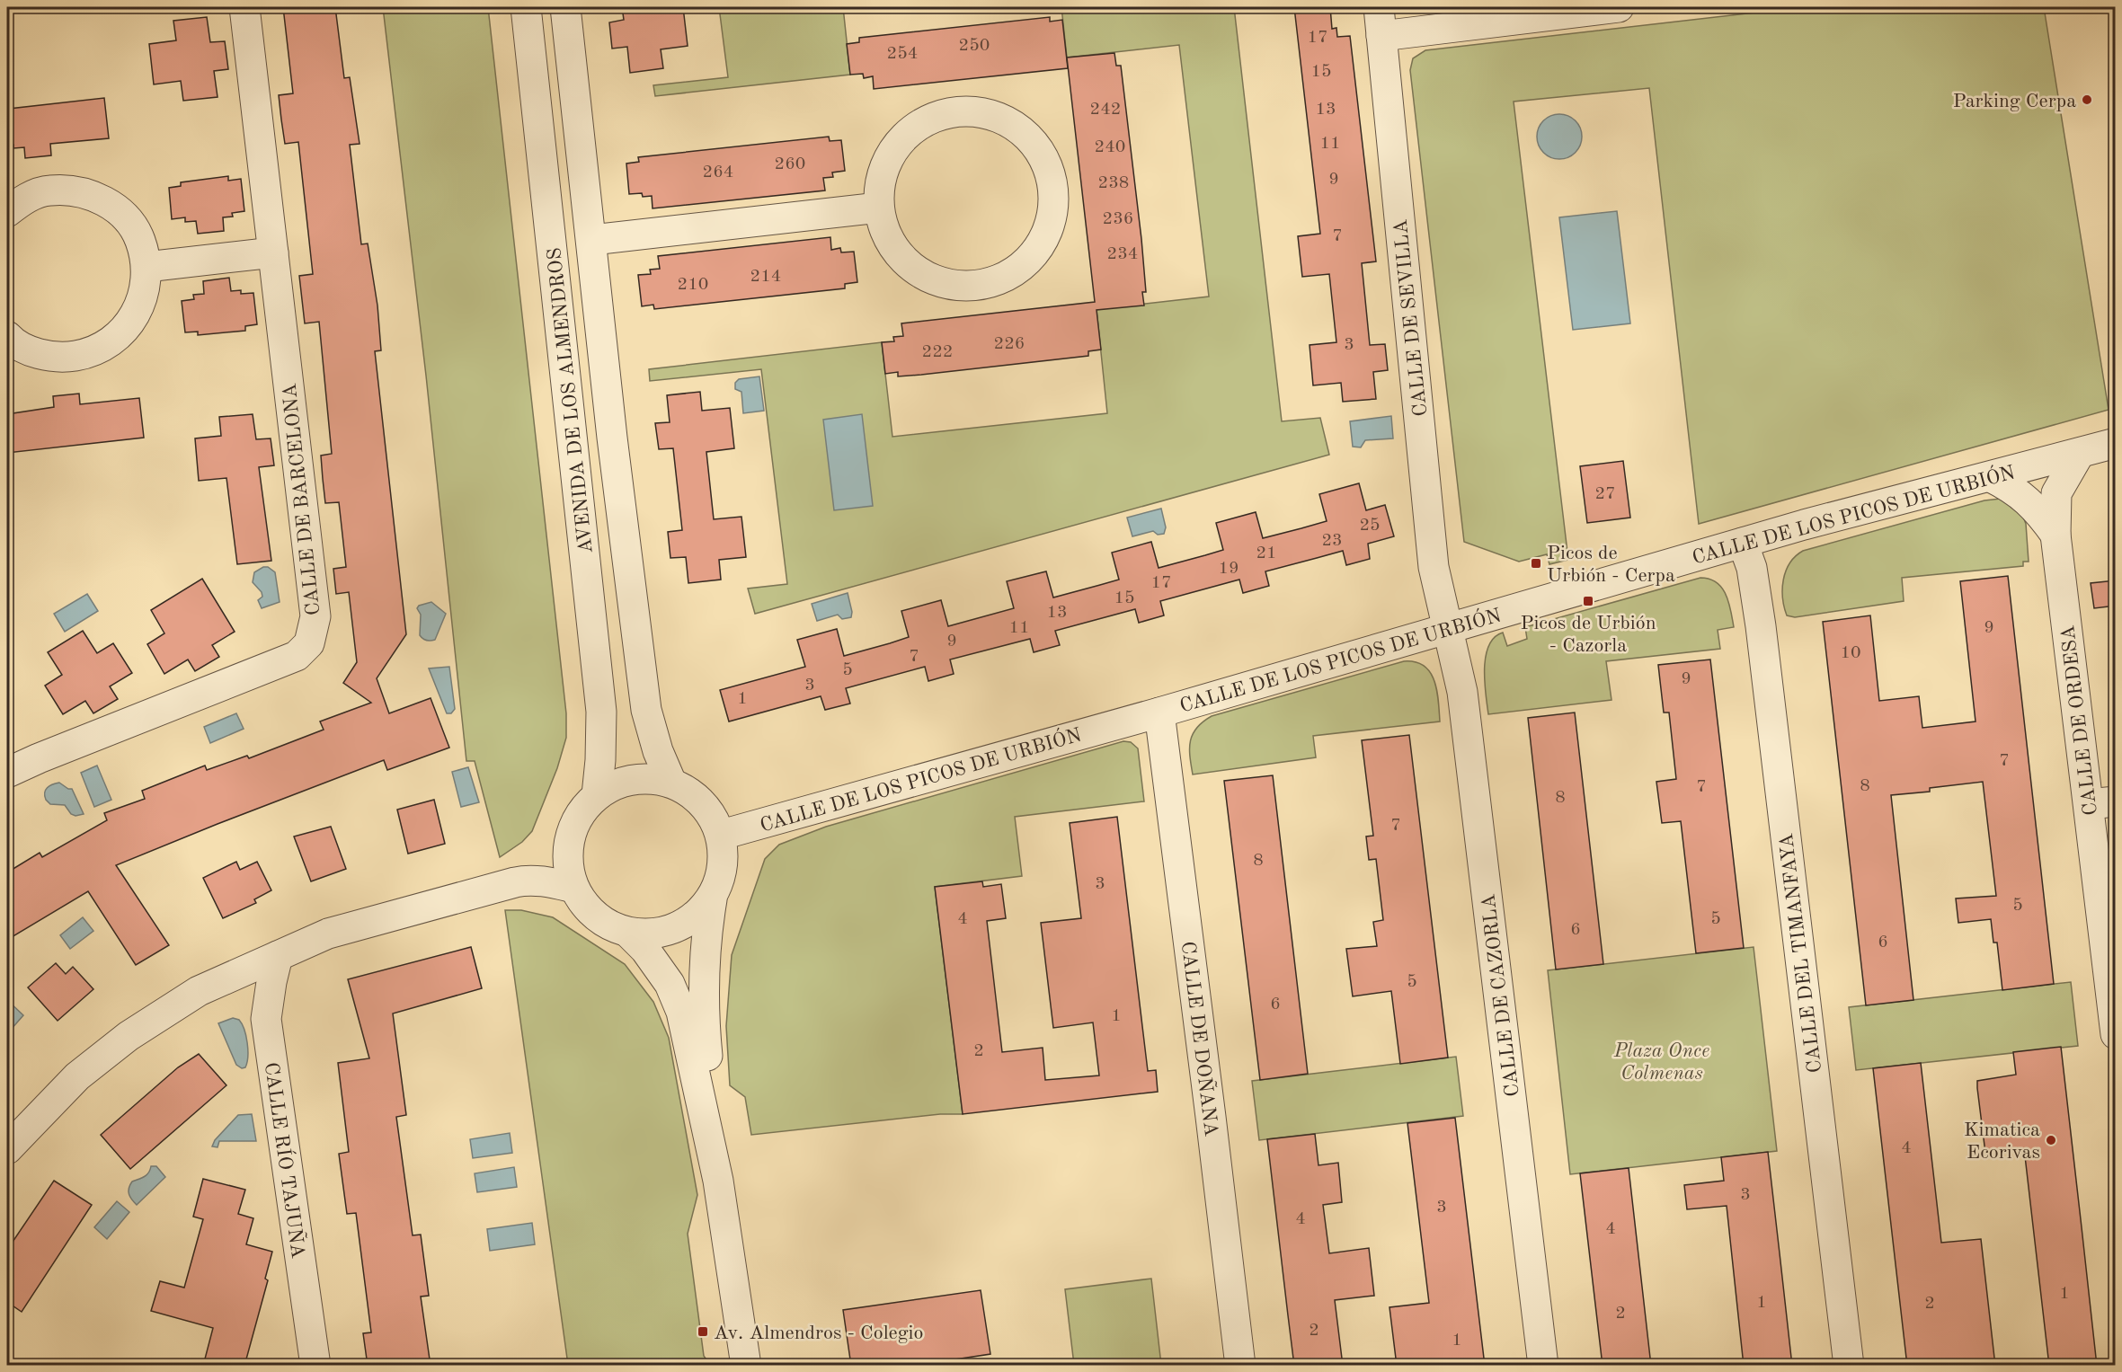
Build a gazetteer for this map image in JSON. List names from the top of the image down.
{
  "streets": {
    "street": [
      "CALLE DE SEVILLA",
      "AVENIDA DE LOS ALMENDROS",
      "CALLE DE BARCELONA",
      "CALLE DE LOS PICOS DE URBIÓN",
      "CALLE DE ORDESA",
      "CALLE DEL TIMANFAYA",
      "CALLE DE CAZORLA",
      "CALLE DE DOÑANA",
      "CALLE RÍO TAJUÑA"
    ]
  },
  "crossings": [
    ["CALLE DE SEVILLA", "CALLE DE LOS PICOS DE URBIÓN"],
    ["CALLE DE SEVILLA", "CALLE DE CAZORLA"],
    ["AVENIDA DE LOS ALMENDROS", "CALLE DE LOS PICOS DE URBIÓN"],
    ["CALLE DE LOS PICOS DE URBIÓN", "CALLE DE ORDESA"],
    ["CALLE DE LOS PICOS DE URBIÓN", "CALLE DEL TIMANFAYA"],
    ["CALLE DE LOS PICOS DE URBIÓN", "CALLE DE CAZORLA"],
    ["CALLE DE LOS PICOS DE URBIÓN", "CALLE DE DOÑANA"]
  ],
  "parks": ["Plaza Once Colmenas"],
  "places": {
    "other": ["Parking Cerpa", "Kimatica Ecorivas"],
    "transit": ["Picos de Urbión - Cerpa", "Picos de Urbión - Cazorla", "Av. Almendros - Colegio"]
  },
  "house_numbers": [
    "17",
    "250",
    "254",
    "15",
    "242",
    "13",
    "11",
    "240",
    "260",
    "264",
    "9",
    "238",
    "236",
    "7",
    "234",
    "214",
    "210",
    "226",
    "3",
    "222",
    "27",
    "25",
    "23",
    "21",
    "19",
    "17",
    "15",
    "13",
    "11",
    "9",
    "9",
    "10",
    "7",
    "5",
    "9",
    "3",
    "1",
    "7",
    "8",
    "7",
    "8",
    "7",
    "8",
    "3",
    "5",
    "4",
    "5",
    "6",
    "6",
    "5",
    "6",
    "1",
    "2",
    "4",
    "3",
    "3",
    "4",
    "4",
    "1",
    "1",
    "2",
    "2",
    "2",
    "1"
  ]
}
